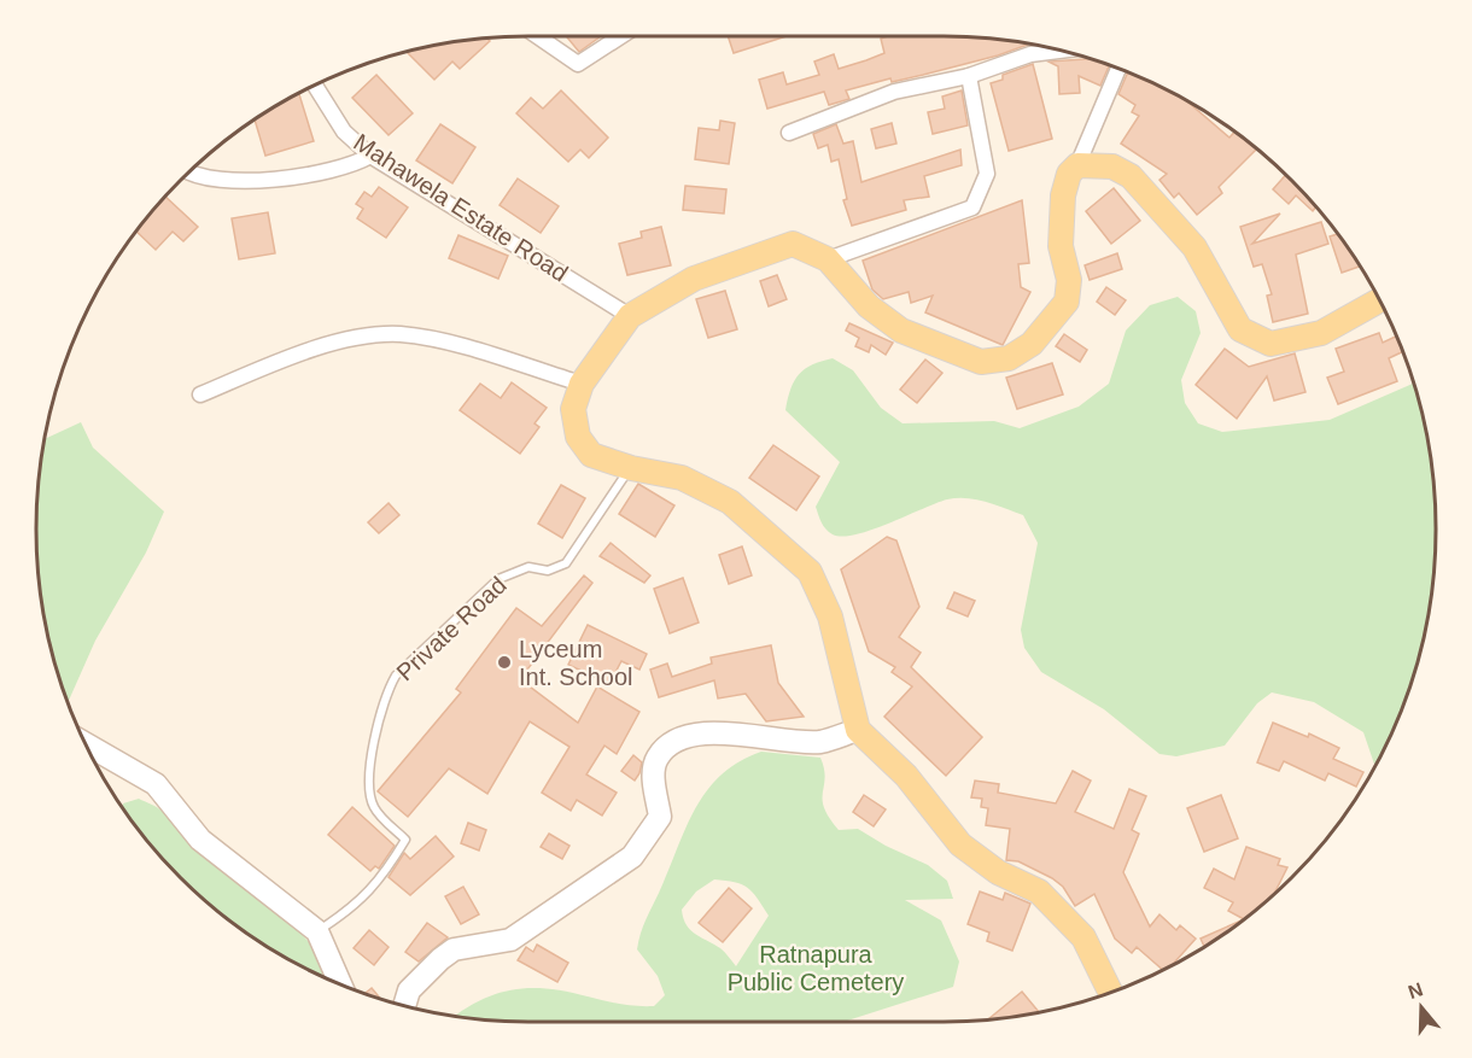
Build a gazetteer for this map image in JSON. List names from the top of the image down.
{
  "streets": {
    "street": ["Mahawela Estate Road"],
    "lane": ["Private Road"]
  },
  "parks": ["Ratnapura Public Cemetery"],
  "places": ["Lyceum Int. School"],
  "north": "top"
}
